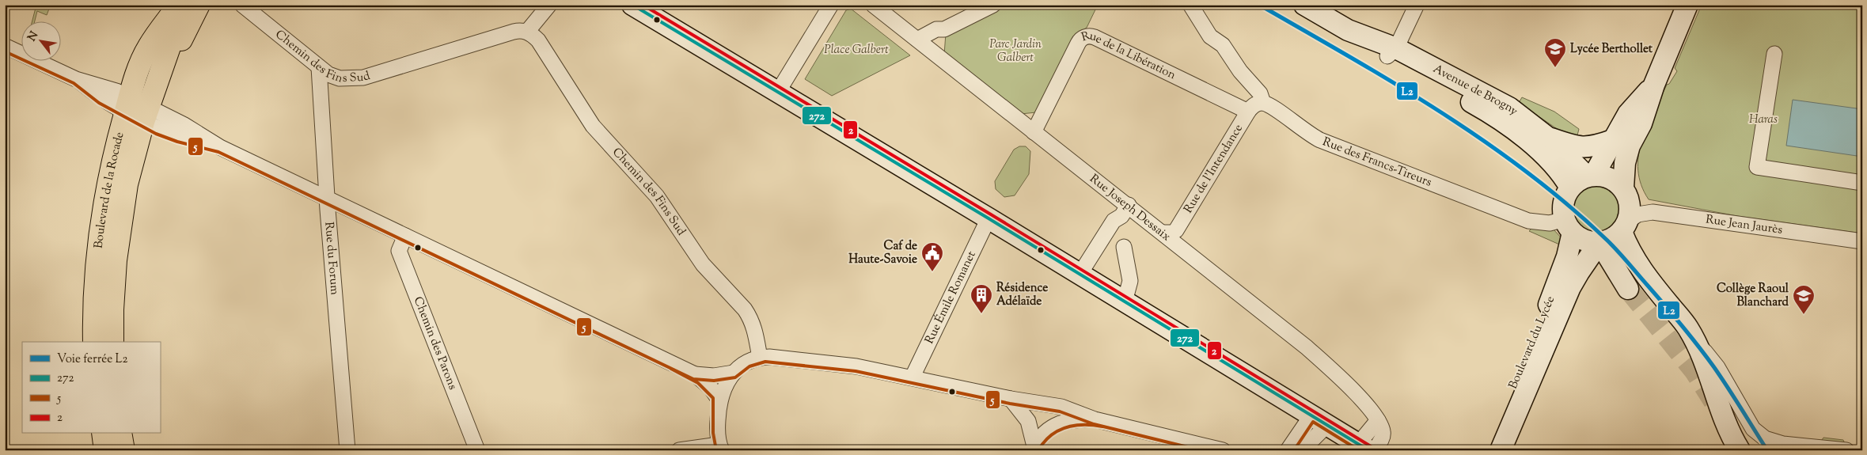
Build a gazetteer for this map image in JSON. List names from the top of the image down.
{
  "streets": {
    "main road": ["Avenue de Brogny", "Boulevard de la Rocade", "Boulevard du Lycée"],
    "street": [
      "Chemin des Fins Sud",
      "Rue de la Libération",
      "Rue des Francs-Tireurs",
      "Rue de l'Intendance",
      "Rue Joseph Dessaix",
      "Rue Jean Jaurès",
      "Rue du Forum",
      "Rue Émile Romanet",
      "Chemin des Parons"
    ]
  },
  "crossings": [
    ["Chemin des Fins Sud", "Rue du Forum"],
    ["Rue de la Libération", "Rue de l'Intendance"],
    ["Rue de la Libération", "Rue Joseph Dessaix"],
    ["Avenue de Brogny", "Rue des Francs-Tireurs"],
    ["Avenue de Brogny", "Rue Jean Jaurès"],
    ["Avenue de Brogny", "Boulevard du Lycée"],
    ["Rue des Francs-Tireurs", "Rue de l'Intendance"],
    ["Rue des Francs-Tireurs", "Rue Jean Jaurès"],
    ["Rue des Francs-Tireurs", "Boulevard du Lycée"],
    ["Rue de l'Intendance", "Rue Joseph Dessaix"],
    ["Rue Jean Jaurès", "Boulevard du Lycée"]
  ],
  "parks": ["Parc Jardin Galbert", "Place Galbert", "Haras"],
  "places": {
    "school or university": ["Lycée Berthollet", "Collège Raoul Blanchard"],
    "public building": ["Caf de Haute-Savoie"],
    "building": ["Résidence Adélaïde"]
  },
  "lines": [
    "rail line L2",
    "transit line 272",
    "transit line 2",
    "transit line 5"
  ],
  "legend": [
    "Voie ferrée L2",
    "272",
    "5",
    "2"
  ],
  "north": "top left"
}
